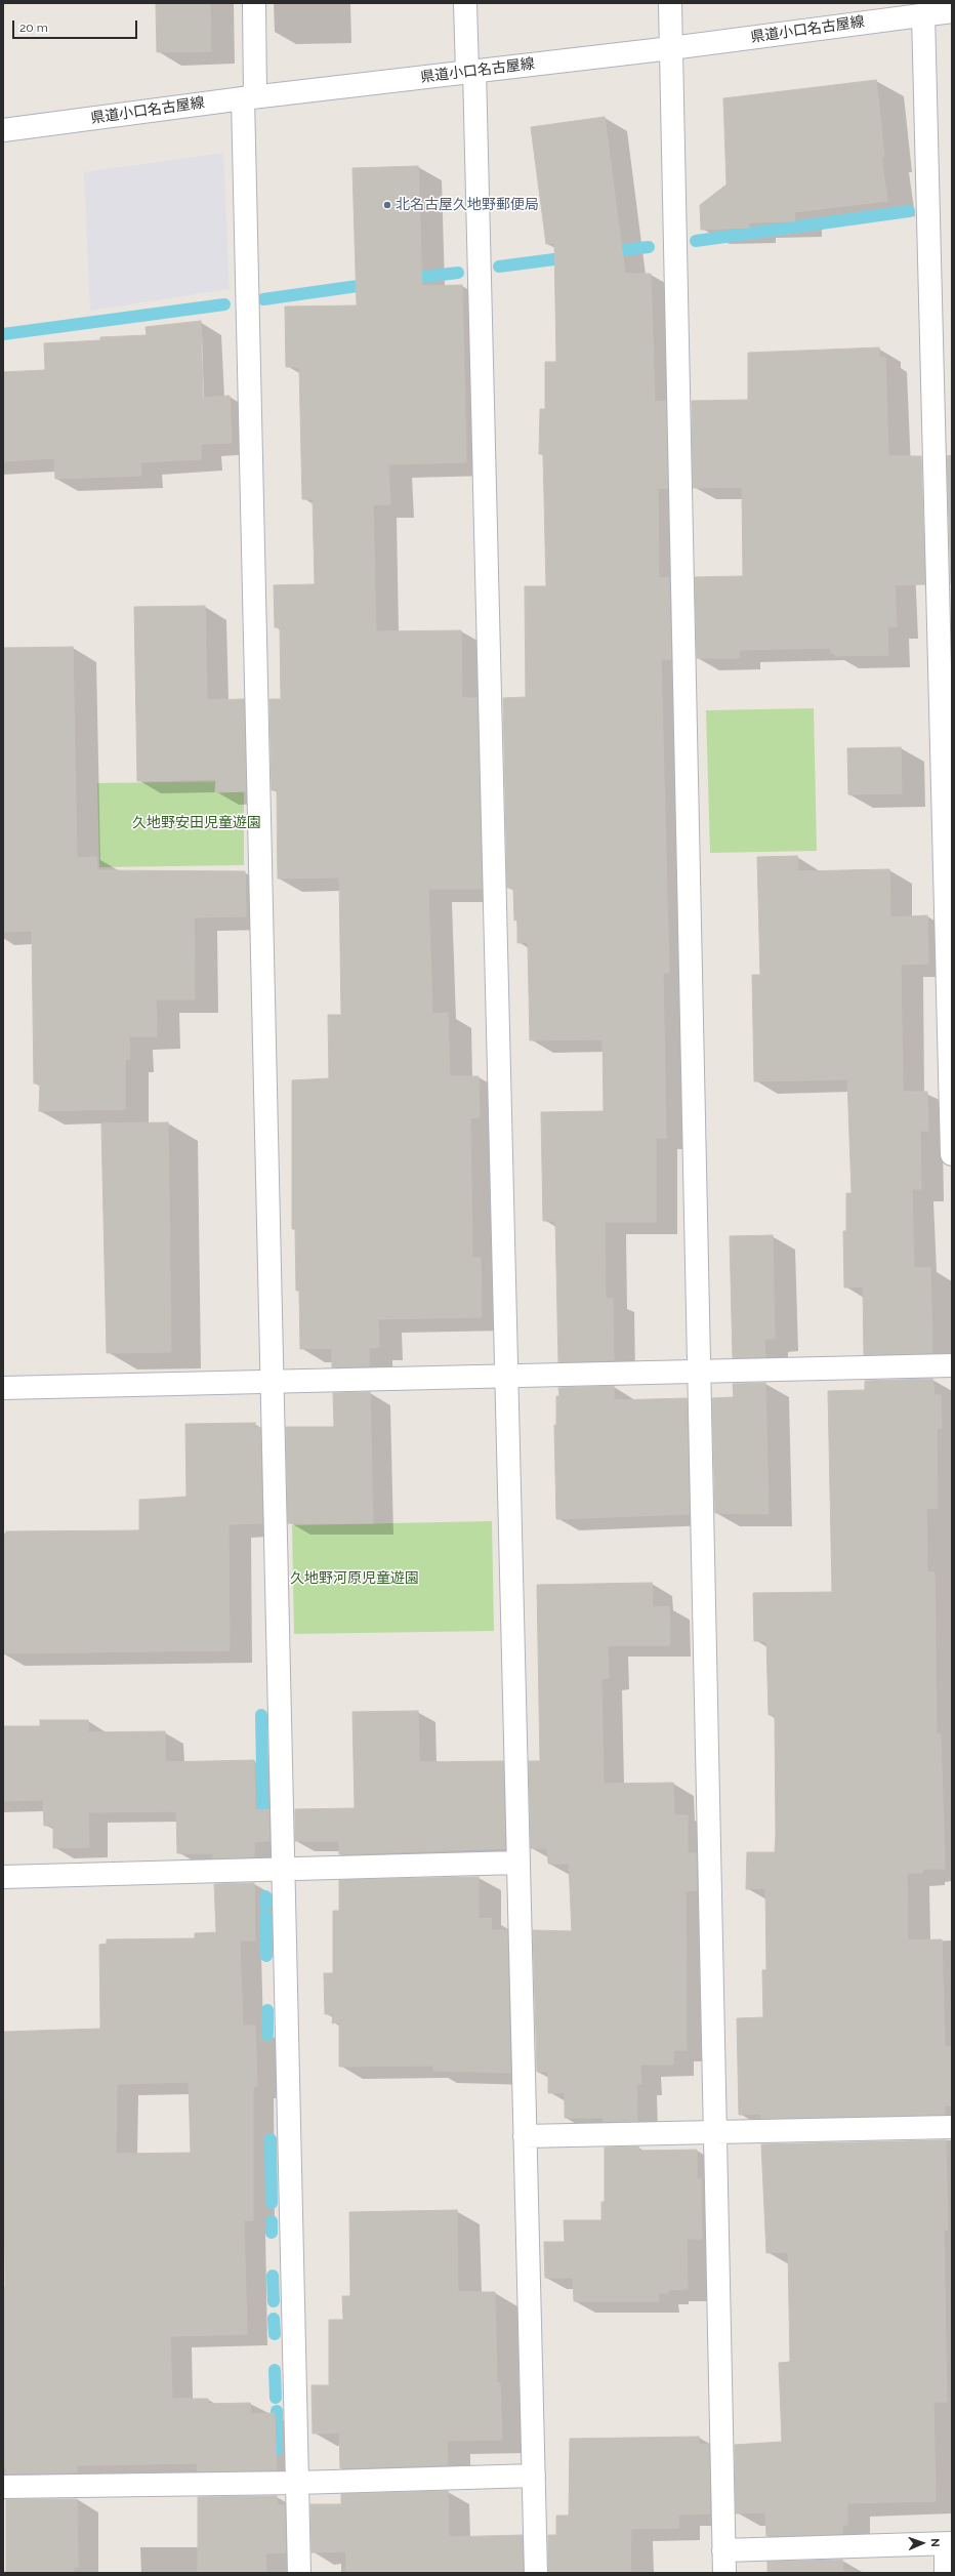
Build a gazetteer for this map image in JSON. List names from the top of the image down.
{
  "streets": {
    "street": ["県道小口名古屋線"]
  },
  "parks": ["久地野安田児童遊園", "久地野河原児童遊園"],
  "places": ["北名古屋久地野郵便局"],
  "scale_bar": "20 m",
  "north": "right"
}
